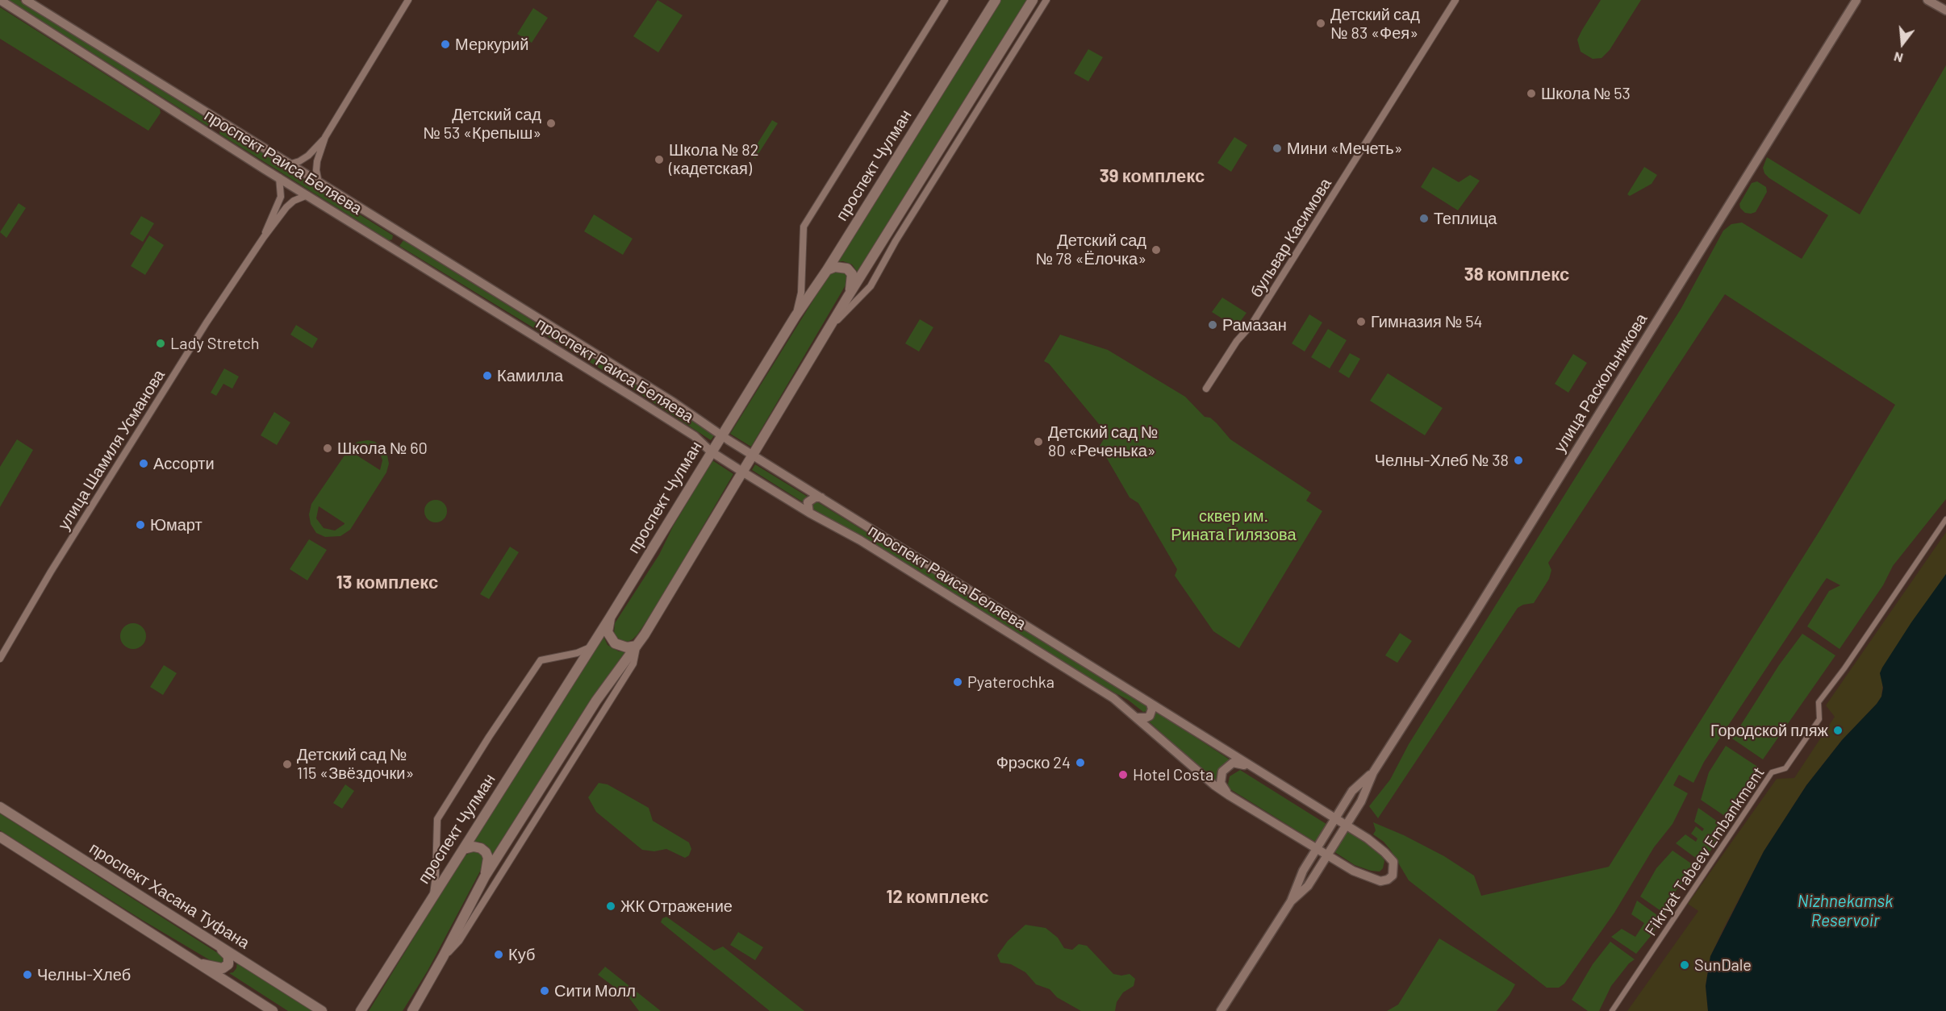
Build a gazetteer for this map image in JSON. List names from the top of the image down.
{
  "streets": {
    "main road": ["проспект Чулман", "проспект Хасана Туфана"],
    "street": [
      "проспект Раиса Беляева",
      "бульвар Касимова",
      "улица Раскольникова",
      "улица Шамиля Усманова",
      "Fikryat Tabeev Embankment"
    ]
  },
  "crossings": [
    ["проспект Раиса Беляева", "проспект Чулман"],
    ["проспект Раиса Беляева", "улица Раскольникова"],
    ["проспект Раиса Беляева", "улица Шамиля Усманова"]
  ],
  "districts": [
    "39 комплекс",
    "38 комплекс",
    "13 комплекс",
    "12 комплекс"
  ],
  "water": ["Nizhnekamsk Reservoir"],
  "parks": ["сквер им. Рината Гилязова"],
  "places": [
    "Детский сад № 83 «Фея»",
    "Меркурий",
    "Школа № 53",
    "Детский сад № 53 «Крепыш»",
    "Мини «Мечеть»",
    "Школа № 82 (кадетская)",
    "Теплица",
    "Детский сад № 78 «Ёлочка»",
    "Гимназия № 54",
    "Рамазан",
    "Lady Stretch",
    "Камилла",
    "Детский сад № 80 «Реченька»",
    "Школа № 60",
    "Челны-Хлеб № 38",
    "Ассорти",
    "Юмарт",
    "Pyaterochka",
    "Городской пляж",
    "Фрэско 24",
    "Детский сад № 115 «Звёздочки»",
    "Hotel Costa",
    "ЖК Отражение",
    "Куб",
    "SunDale",
    "Челны-Хлеб",
    "Сити Молл"
  ],
  "north": "bottom"
}
